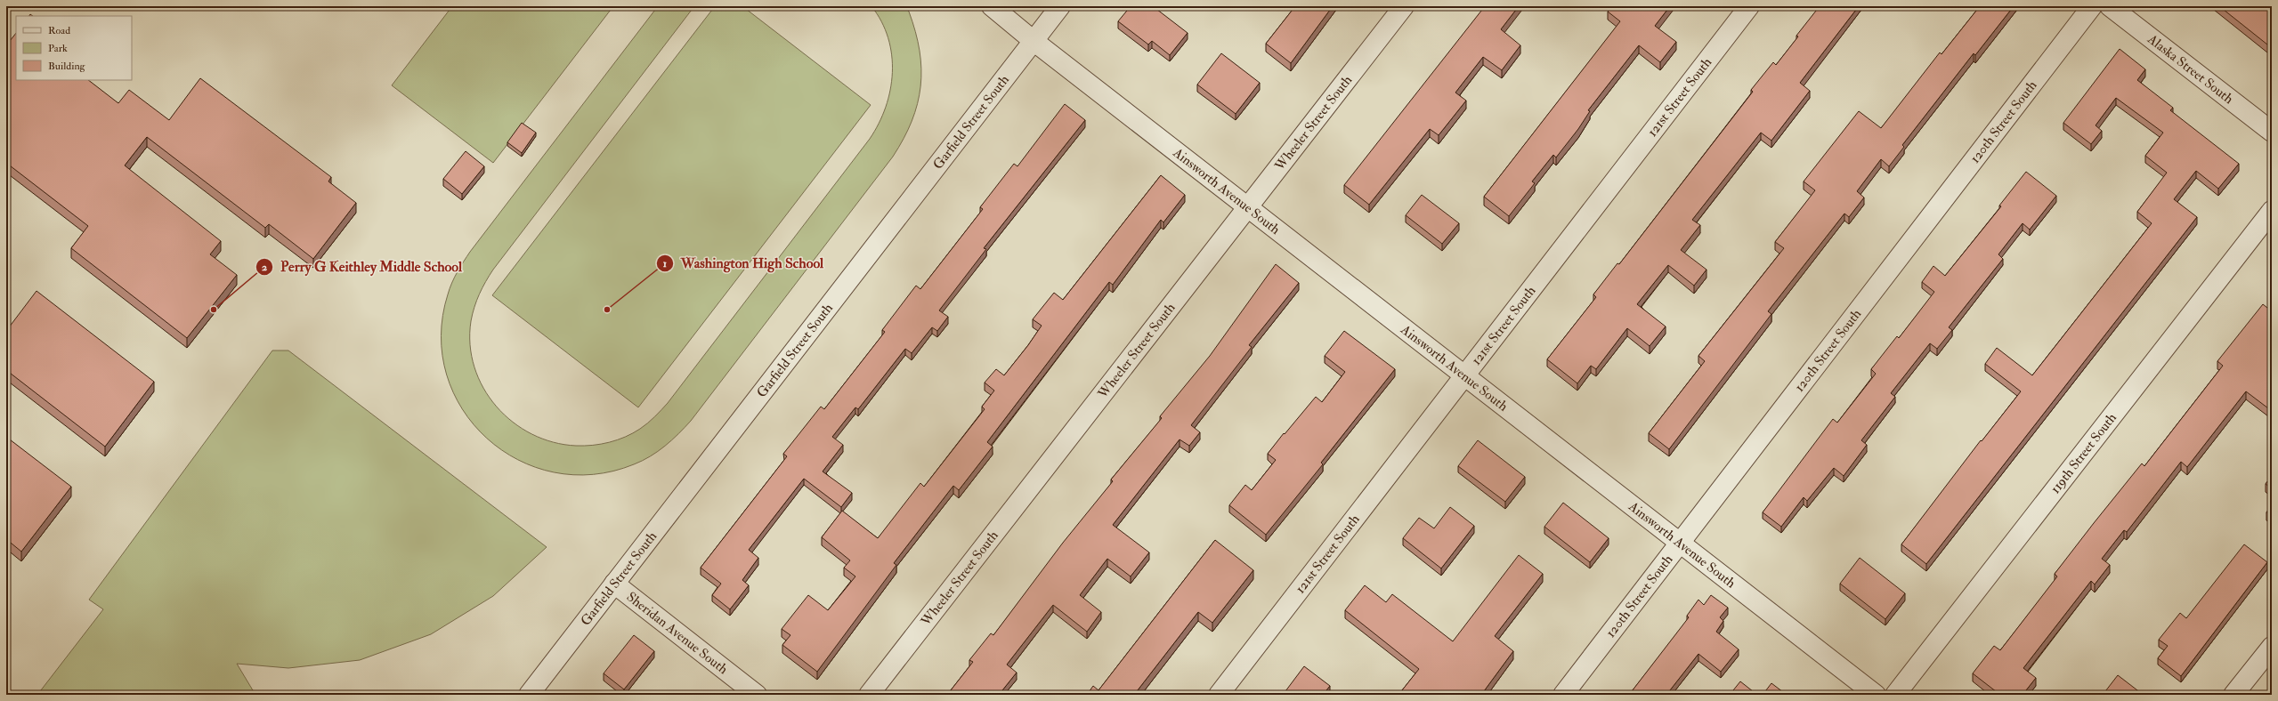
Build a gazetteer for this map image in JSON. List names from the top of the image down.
{
  "streets": {
    "street": [
      "Alaska Street South",
      "121st Street South",
      "Garfield Street South",
      "120th Street South",
      "Wheeler Street South",
      "Ainsworth Avenue South",
      "119th Street South",
      "Sheridan Avenue South"
    ]
  },
  "crossings": [
    ["121st Street South", "Ainsworth Avenue South"],
    ["Garfield Street South", "Ainsworth Avenue South"],
    ["Garfield Street South", "Sheridan Avenue South"],
    ["120th Street South", "Ainsworth Avenue South"],
    ["Wheeler Street South", "Ainsworth Avenue South"]
  ],
  "places": ["Perry G Keithley Middle School", "Washington High School"],
  "legend": ["Road", "Park", "Building"]
}
